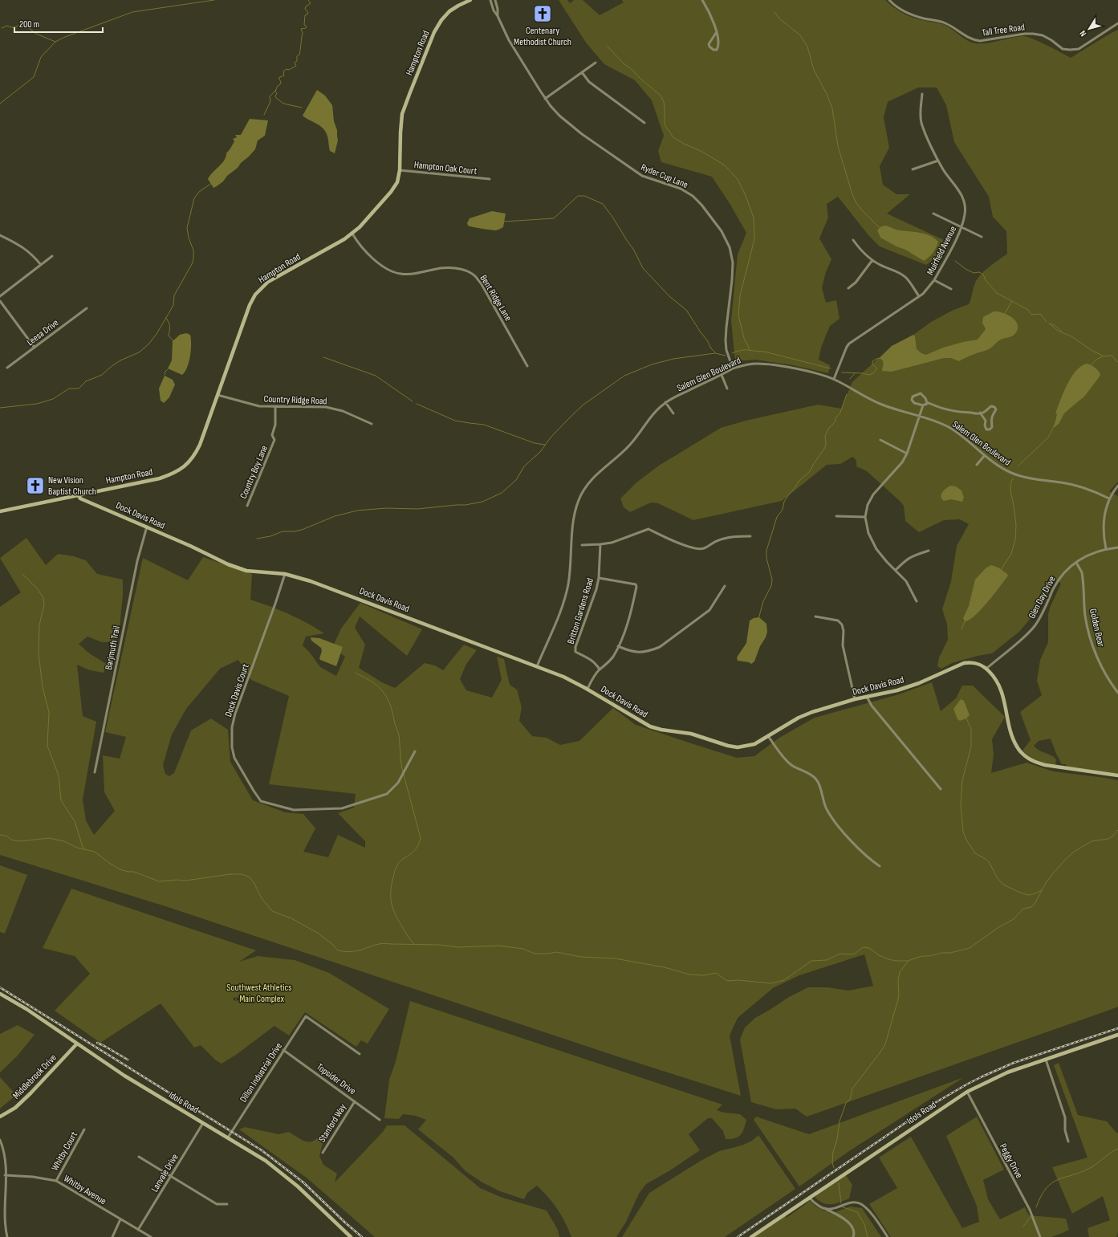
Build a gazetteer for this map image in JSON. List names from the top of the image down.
{
  "streets": {
    "street": [
      "Tall Tree Road",
      "Hampton Road",
      "Hampton Oak Court",
      "Ryder Cup Lane",
      "Muirfield Avenue",
      "Bent Ridge Lane",
      "Leesa Drive",
      "Salem Glen Boulevard",
      "Country Ridge Road",
      "Country Boy Lane",
      "Dock Davis Road",
      "Glen Day Drive",
      "Britton Gardens Road",
      "Golden Bear",
      "Barjmuth Trail",
      "Dock Davis Court",
      "Dillon Industrial Drive",
      "Middlebrook Drive",
      "Topsider Drive",
      "Idols Road",
      "Stanford Way",
      "Whitby Court",
      "Peggy Drive",
      "Lanvale Drive",
      "Whitby Avenue"
    ]
  },
  "crossings": [
    ["Hampton Road", "Hampton Oak Court"],
    ["Hampton Road", "Bent Ridge Lane"],
    ["Hampton Road", "Country Ridge Road"],
    ["Hampton Road", "Dock Davis Road"],
    ["Ryder Cup Lane", "Salem Glen Boulevard"],
    ["Muirfield Avenue", "Salem Glen Boulevard"],
    ["Salem Glen Boulevard", "Dock Davis Road"],
    ["Country Ridge Road", "Country Boy Lane"],
    ["Dock Davis Road", "Glen Day Drive"],
    ["Dock Davis Road", "Barjmuth Trail"],
    ["Dock Davis Road", "Dock Davis Court"],
    ["Glen Day Drive", "Golden Bear"],
    ["Dillon Industrial Drive", "Topsider Drive"],
    ["Dillon Industrial Drive", "Idols Road"],
    ["Middlebrook Drive", "Idols Road"],
    ["Topsider Drive", "Stanford Way"],
    ["Idols Road", "Peggy Drive"],
    ["Idols Road", "Lanvale Drive"],
    ["Whitby Court", "Whitby Avenue"],
    ["Lanvale Drive", "Whitby Avenue"]
  ],
  "parks": ["Southwest Athletics - Main Complex"],
  "places": {
    "church": ["Centenary Methodist Church", "New Vision Baptist Church"]
  },
  "scale_bar": "200 m",
  "north": "bottom left"
}
